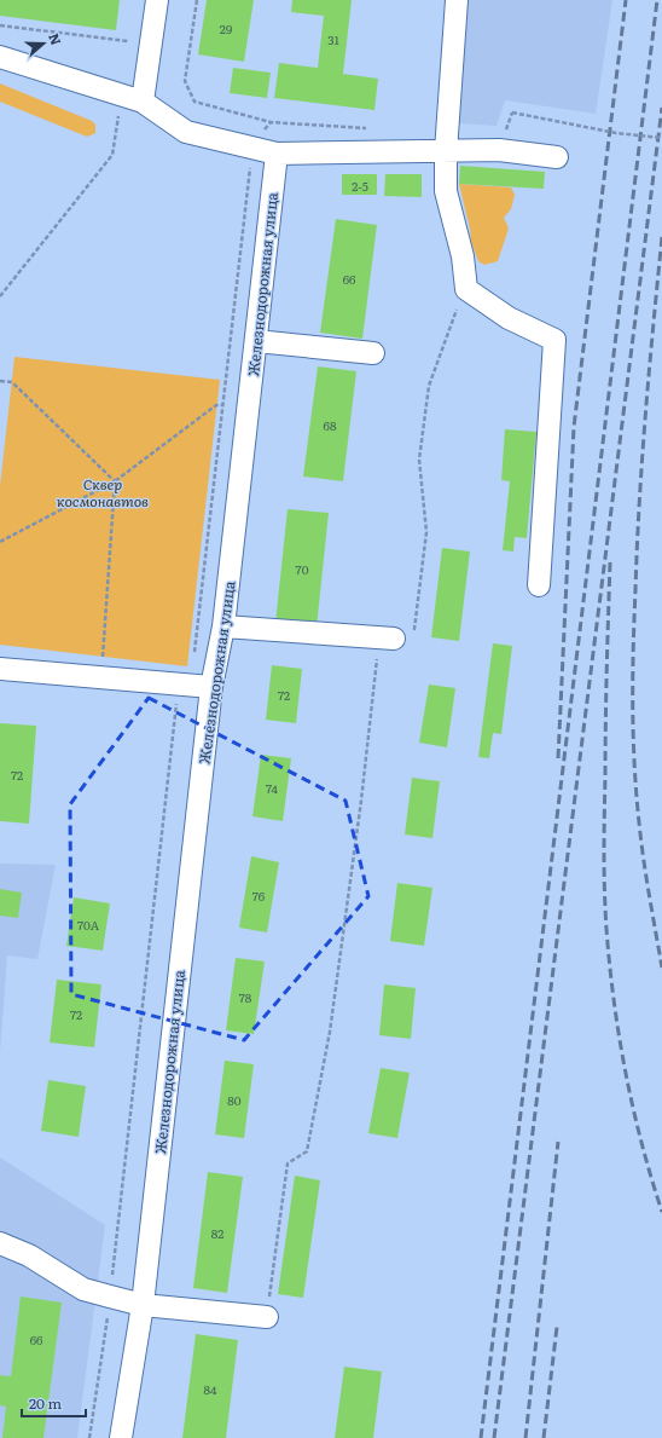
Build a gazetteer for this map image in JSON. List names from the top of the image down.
{
  "streets": {
    "street": ["Железнодорожная улица"]
  },
  "parks": ["Сквер космонавтов"],
  "house_numbers": [
    "29",
    "31",
    "2-5",
    "66",
    "68",
    "70",
    "72",
    "72",
    "74",
    "76",
    "70А",
    "78",
    "72",
    "80",
    "82",
    "66",
    "84"
  ],
  "scale_bar": "20 m",
  "north": "right"
}
